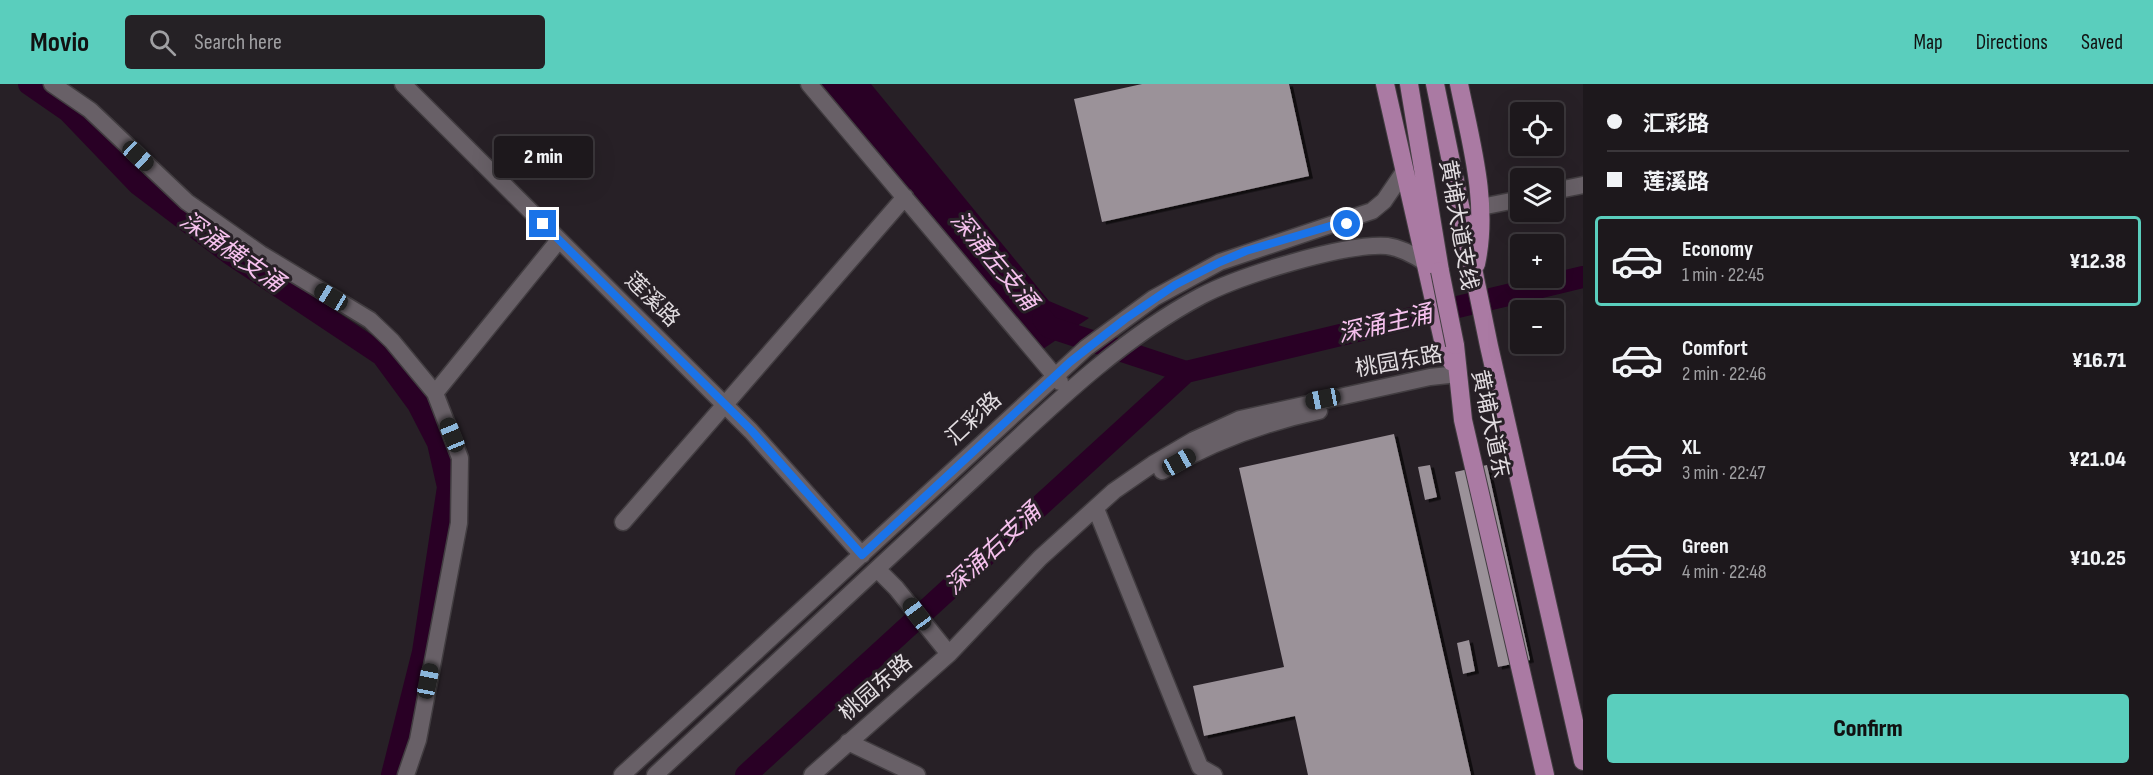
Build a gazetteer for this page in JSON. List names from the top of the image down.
{
  "streets": {
    "main road": ["黄埔大道支线", "黄埔大道东"],
    "street": ["莲溪路", "桃园东路", "汇彩路"]
  },
  "crossings": [
    ["黄埔大道支线", "桃园东路"],
    ["黄埔大道支线", "汇彩路"],
    ["黄埔大道支线", "黄埔大道东"],
    ["莲溪路", "汇彩路"],
    ["桃园东路", "黄埔大道东"]
  ],
  "water": [
    "深涌横支涌",
    "深涌左支涌",
    "深涌主涌",
    "深涌右支涌"
  ],
  "page": {
    "header": "Movio",
    "search": "Search here",
    "nav": ["Map", "Directions", "Saved"],
    "banner": ["汇彩路", "莲溪路"],
    "map_buttons": ["+", "−"],
    "bubble": "2 min",
    "list": [
      {
        "name": "Economy",
        "note": "1 min · 22:45",
        "value": "¥12.38"
      },
      {
        "name": "Comfort",
        "note": "2 min · 22:46",
        "value": "¥16.71"
      },
      {
        "name": "XL",
        "note": "3 min · 22:47",
        "value": "¥21.04"
      },
      {
        "name": "Green",
        "note": "4 min · 22:48",
        "value": "¥10.25"
      }
    ],
    "buttons": "Confirm"
  }
}
